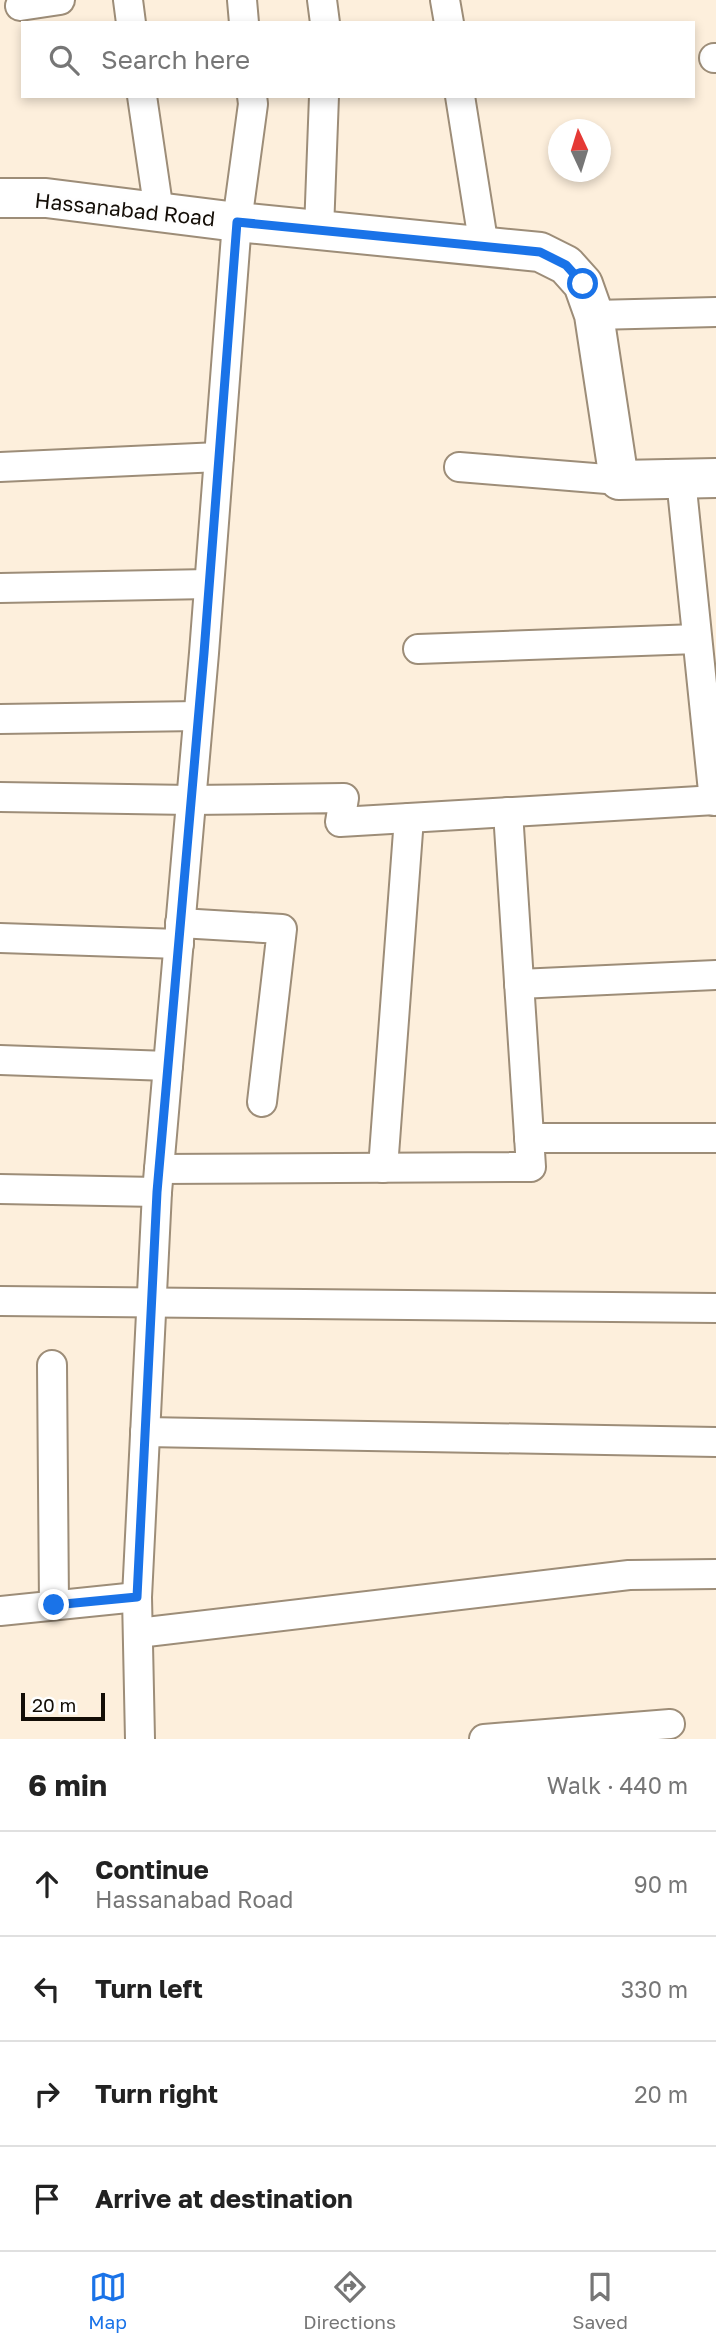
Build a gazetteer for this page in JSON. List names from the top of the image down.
{
  "streets": {
    "street": ["Hassanabad Road"]
  },
  "scale_bar": "20 m",
  "north": "top",
  "page": {
    "search": "Search here",
    "scale": "20 m",
    "heading": ["6 min", "Walk · 440 m"],
    "list": [
      ["Continue", "Hassanabad Road", "90 m"],
      ["Turn left", "330 m"],
      ["Turn right", "20 m"],
      "Arrive at destination"
    ],
    "nav": ["Map", "Directions", "Saved"]
  }
}
